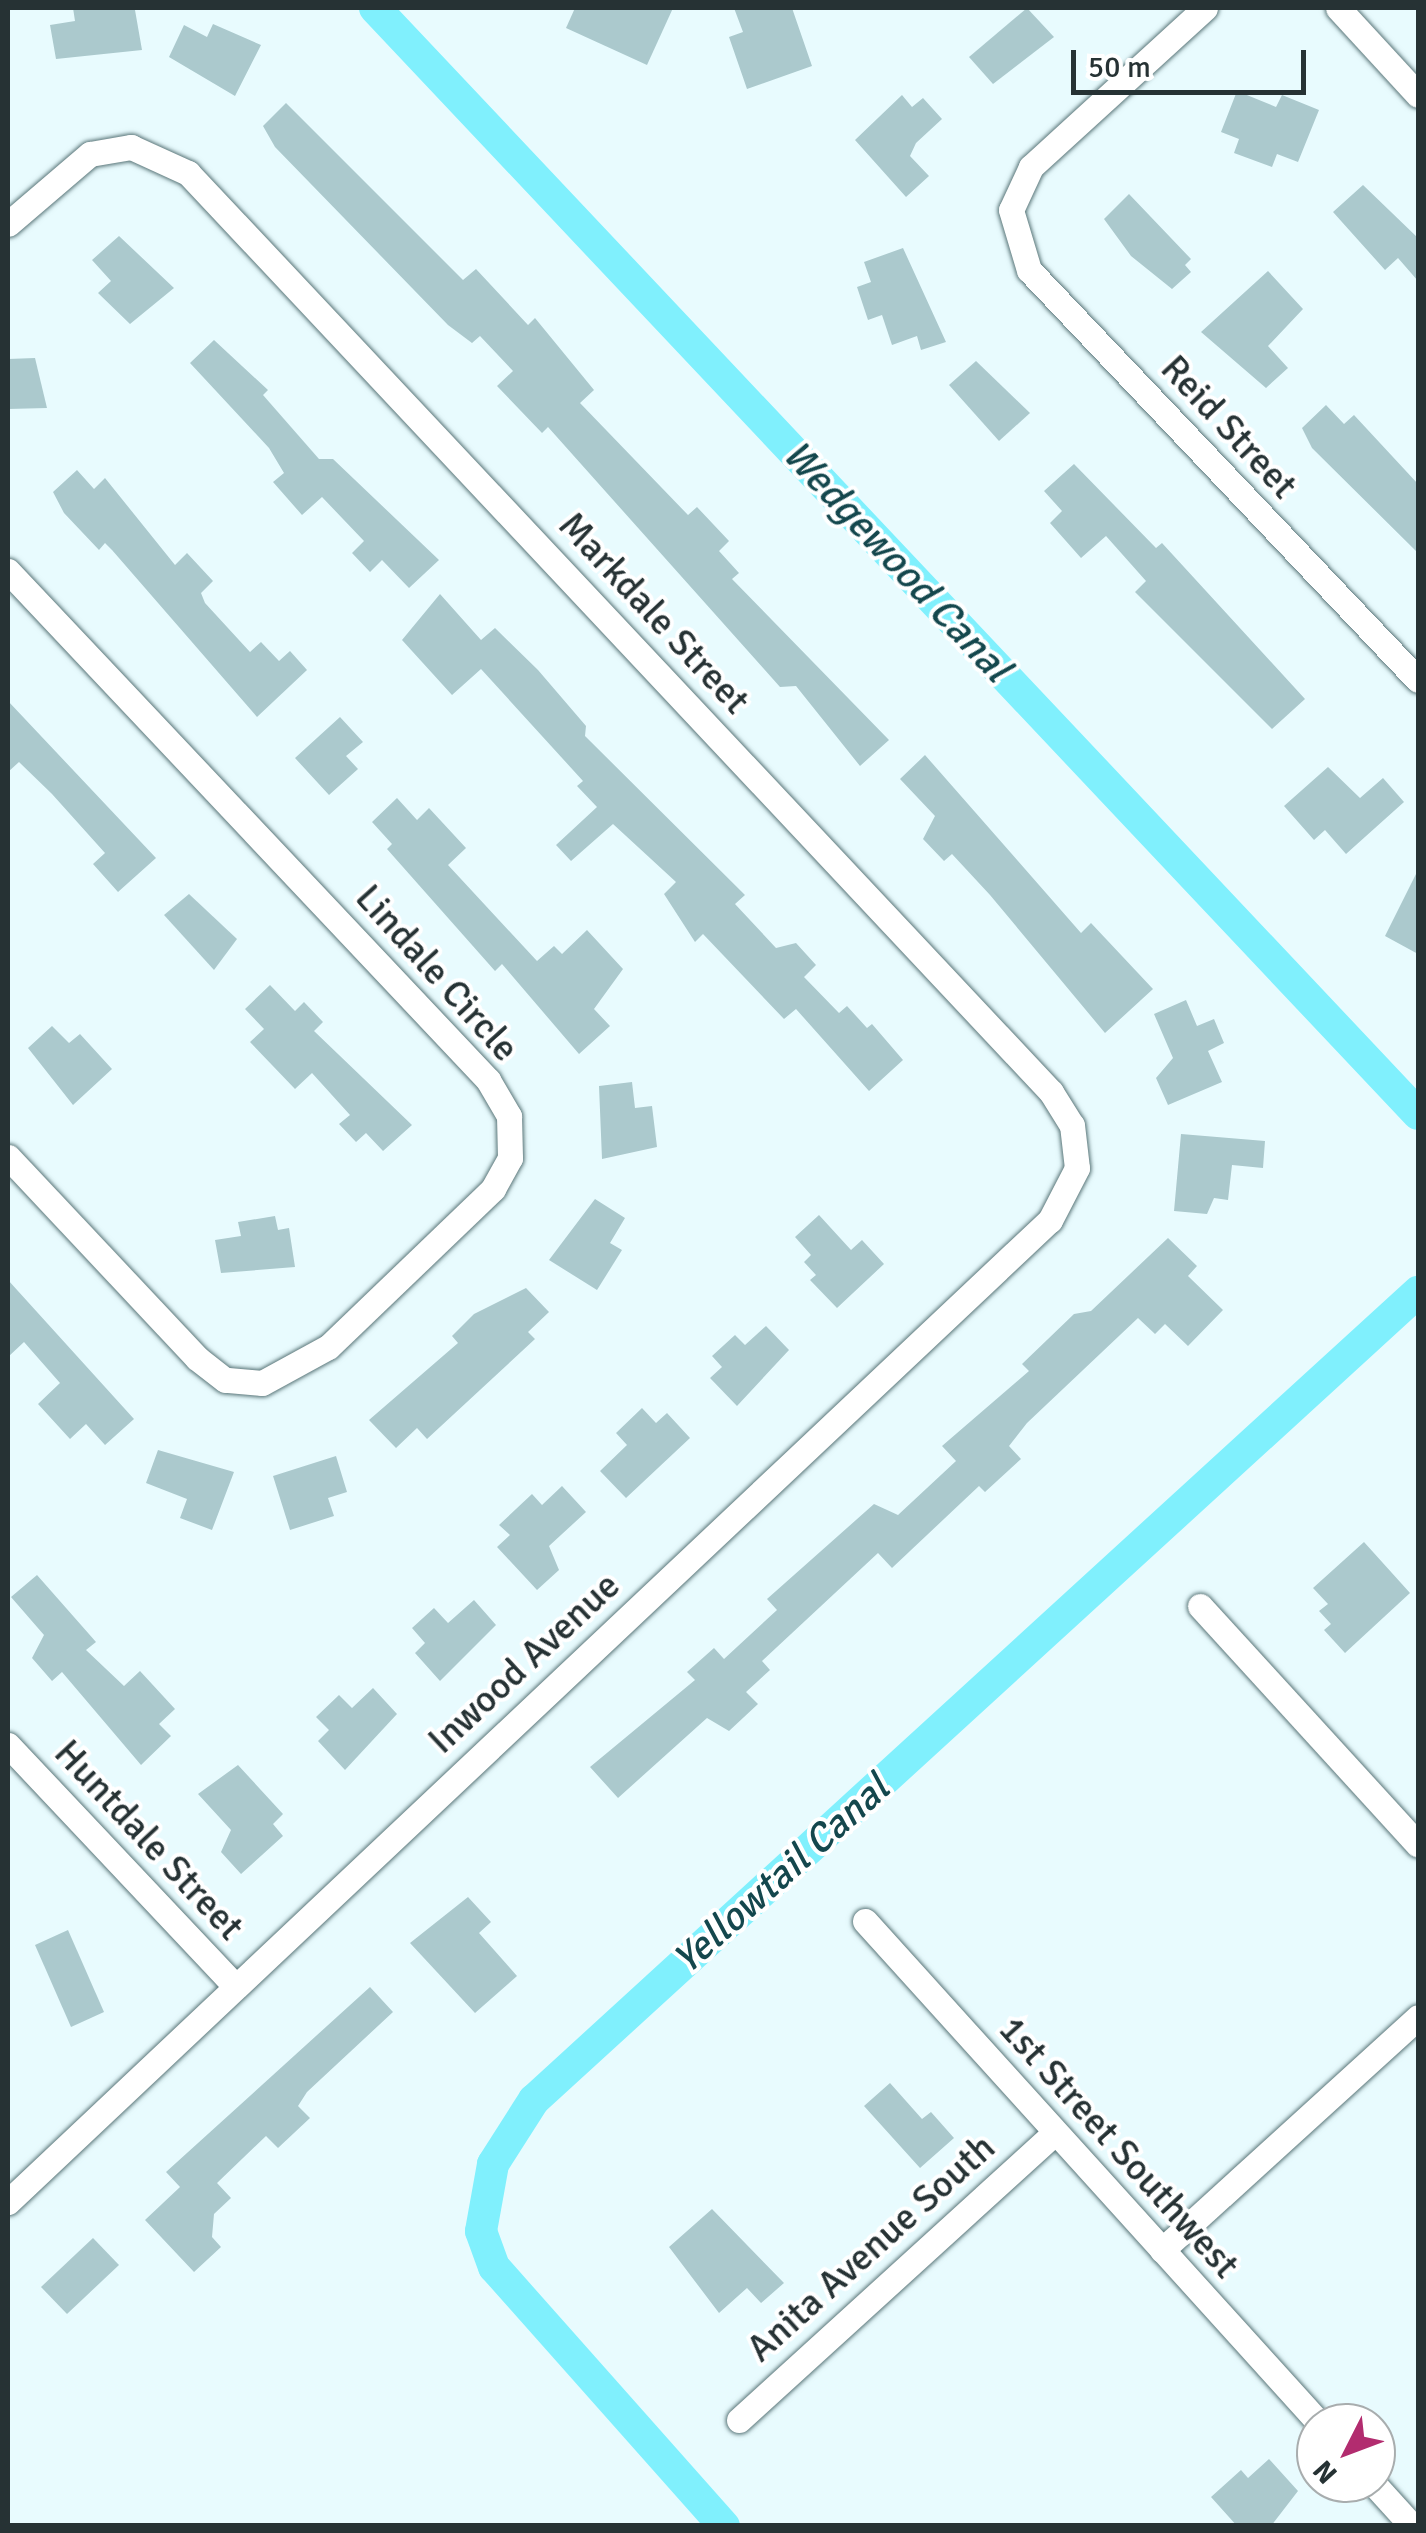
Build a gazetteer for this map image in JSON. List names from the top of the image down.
{
  "streets": {
    "street": [
      "Reid Street",
      "Markdale Street",
      "Lindale Circle",
      "Inwood Avenue",
      "Huntdale Street",
      "1st Street Southwest",
      "Anita Avenue South"
    ]
  },
  "crossings": [
    ["Markdale Street", "Inwood Avenue"],
    ["Inwood Avenue", "Huntdale Street"],
    ["1st Street Southwest", "Anita Avenue South"]
  ],
  "water": ["Wedgewood Canal", "Yellowtail Canal"],
  "scale_bar": "50 m",
  "north": "bottom left"
}
